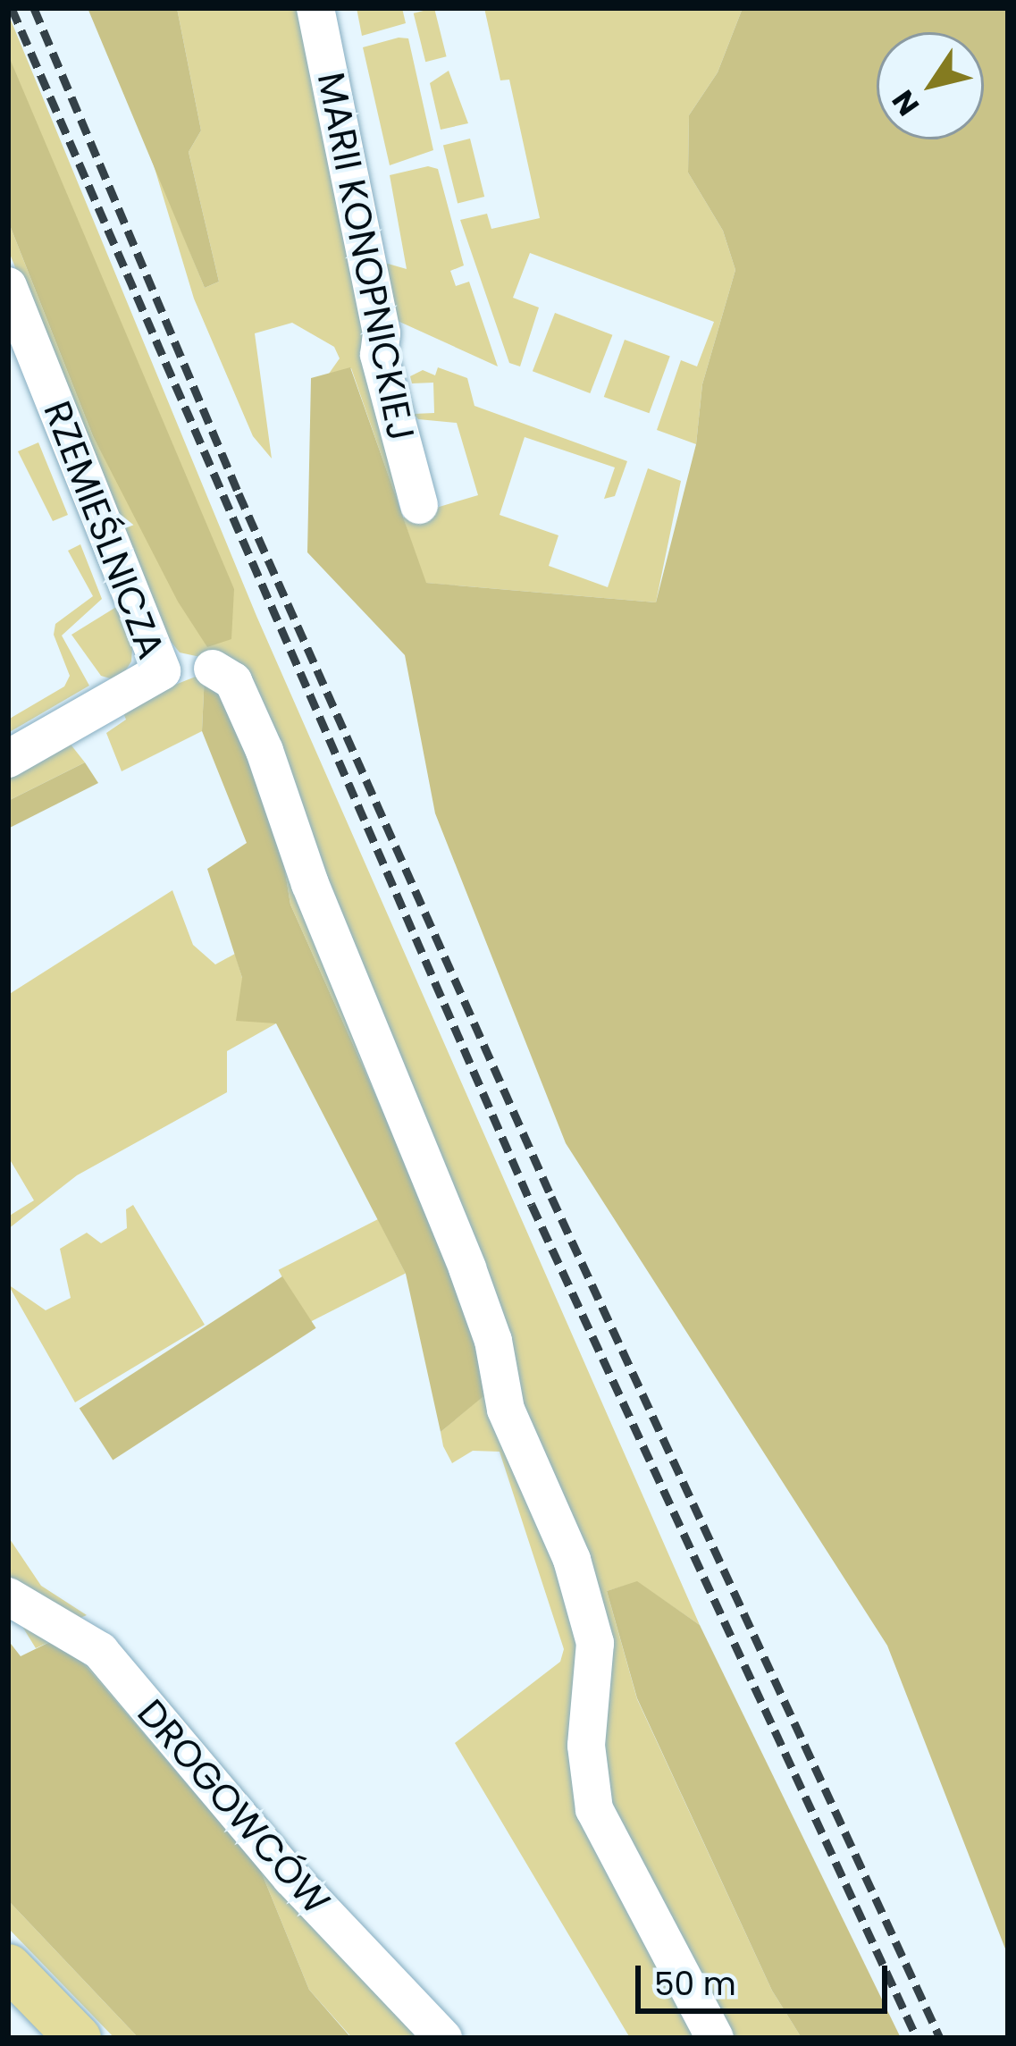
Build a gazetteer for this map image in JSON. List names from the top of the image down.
{
  "streets": {
    "street": ["MARII KONOPNICKIEJ", "RZEMIEŚLNICZA", "DROGOWCÓW"]
  },
  "scale_bar": "50 m",
  "north": "bottom left"
}
